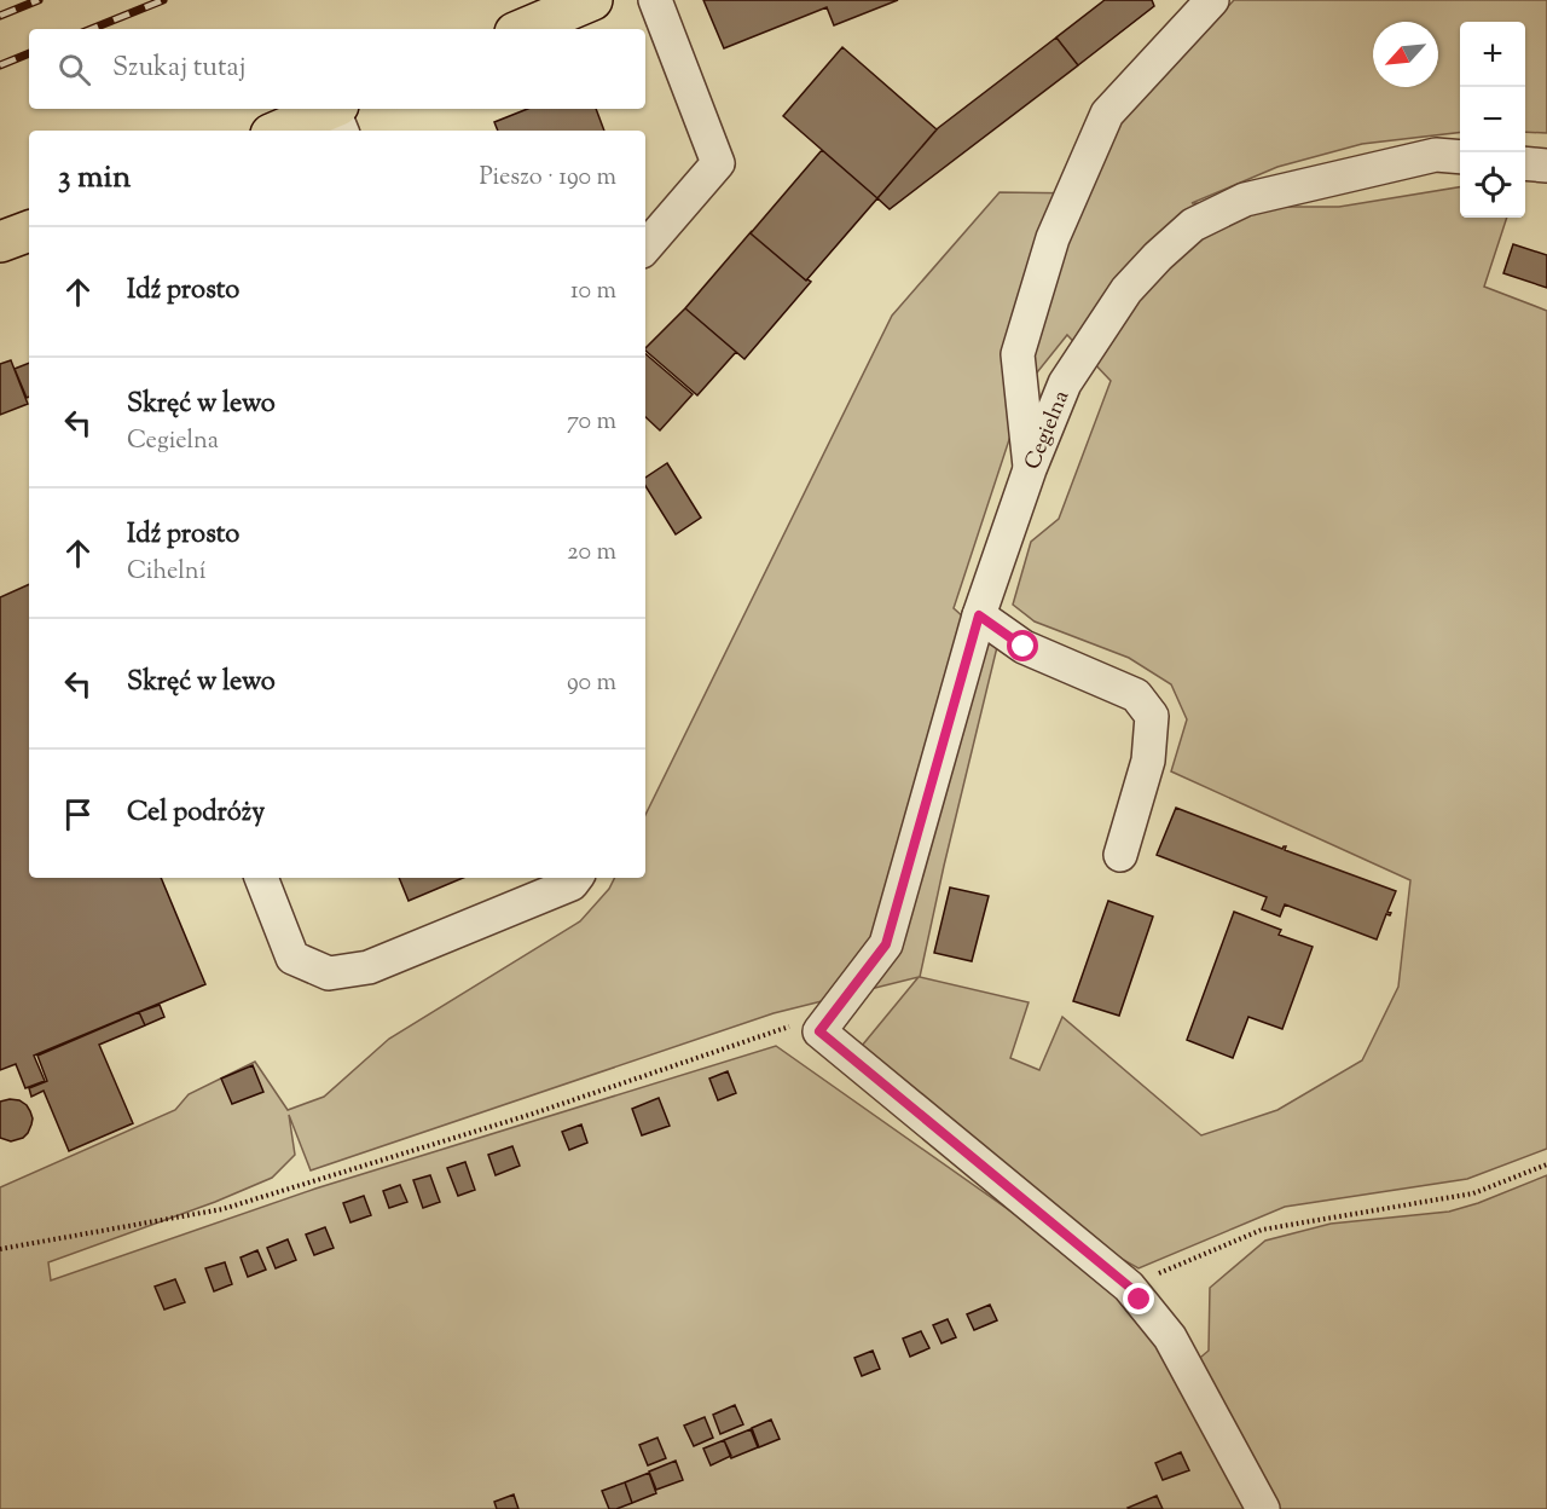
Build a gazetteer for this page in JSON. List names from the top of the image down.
{
  "streets": {
    "street": ["Cegielna"]
  },
  "north": "bottom left",
  "page": {
    "map_buttons": ["+", "−"],
    "search": "Szukaj tutaj",
    "heading": ["3 min", "Pieszo · 190 m"],
    "list": [
      ["Idź prosto", "10 m"],
      ["Skręć w lewo", "Cegielna", "70 m"],
      ["Idź prosto", "Cihelní", "20 m"],
      ["Skręć w lewo", "90 m"],
      "Cel podróży"
    ]
  }
}
